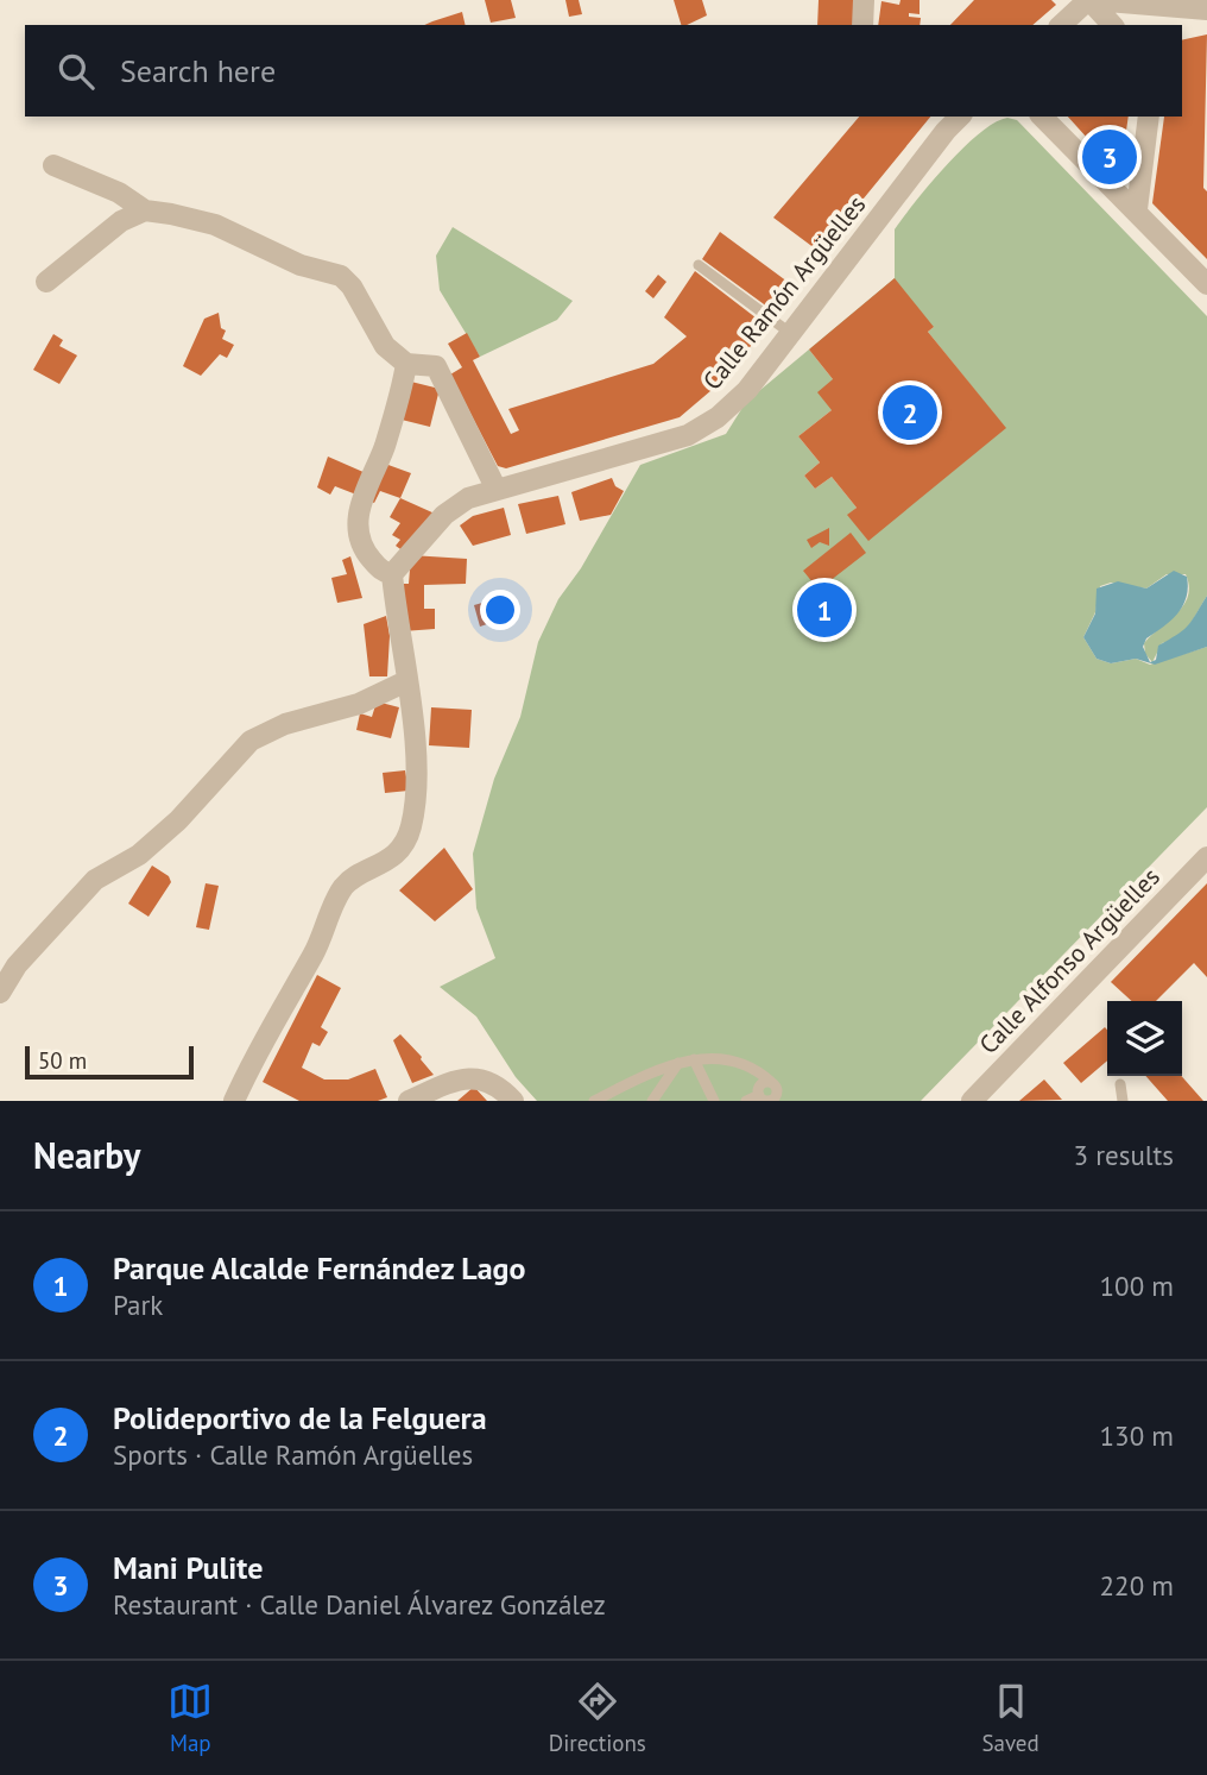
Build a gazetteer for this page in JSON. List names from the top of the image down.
{
  "streets": {
    "street": ["Calle Ramón Argüelles", "Calle Alfonso Argüelles"]
  },
  "scale_bar": "50 m",
  "page": {
    "search": "Search here",
    "pins": ["3", "2", "1"],
    "scale": "50 m",
    "heading": ["Nearby", "3 results"],
    "list": [
      {
        "mark": "1",
        "name": "Parque Alcalde Fernández Lago",
        "note": "Park",
        "value": "100 m"
      },
      {
        "mark": "2",
        "name": "Polideportivo de la Felguera",
        "note": "Sports · Calle Ramón Argüelles",
        "value": "130 m"
      },
      {
        "mark": "3",
        "name": "Mani Pulite",
        "note": "Restaurant · Calle Daniel Álvarez González",
        "value": "220 m"
      }
    ],
    "nav": ["Map", "Directions", "Saved"]
  }
}
